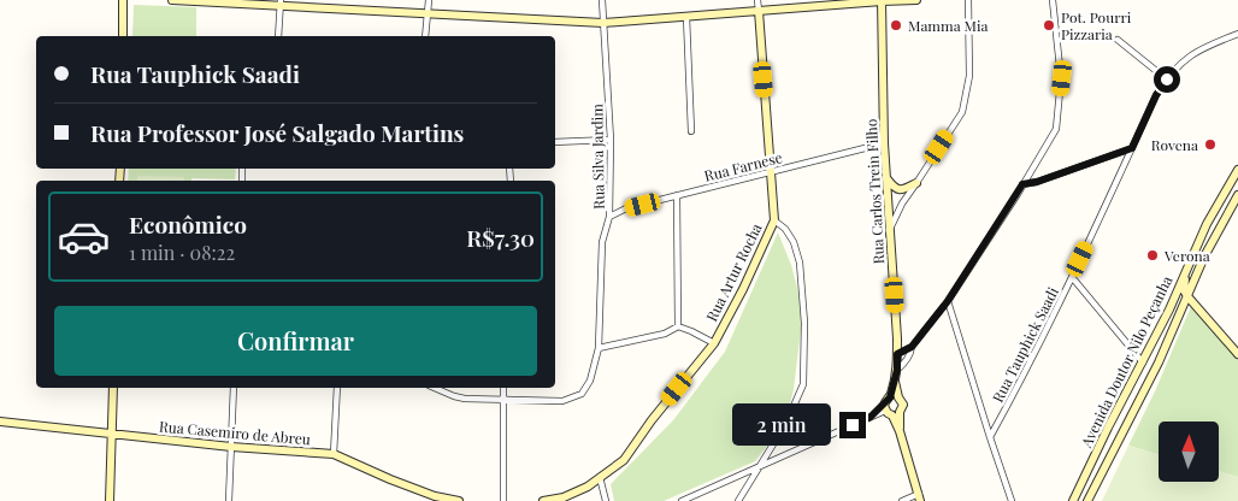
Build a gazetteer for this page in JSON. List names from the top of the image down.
{
  "streets": {
    "street": [
      "Rua Silva Jardim",
      "Rua Farnese",
      "Rua Carlos Trein Filho",
      "Rua Artur Rocha",
      "Rua Tauphick Saadi",
      "Avenida Doutor Nilo Peçanha",
      "Rua Casemiro de Abreu"
    ]
  },
  "crossings": [
    ["Rua Silva Jardim", "Rua Farnese"],
    ["Rua Farnese", "Rua Carlos Trein Filho"],
    ["Rua Farnese", "Rua Artur Rocha"]
  ],
  "places": [
    "Mamma Mia",
    "Pot. Pourri Pizzaria",
    "Rovena",
    "Verona"
  ],
  "north": "top",
  "page": {
    "banner": ["Rua Tauphick Saadi", "Rua Professor José Salgado Martins"],
    "list": [
      {
        "name": "Econômico",
        "note": "1 min · 08:22",
        "value": "R$7.30"
      }
    ],
    "buttons": "Confirmar",
    "bubble": "2 min"
  }
}
